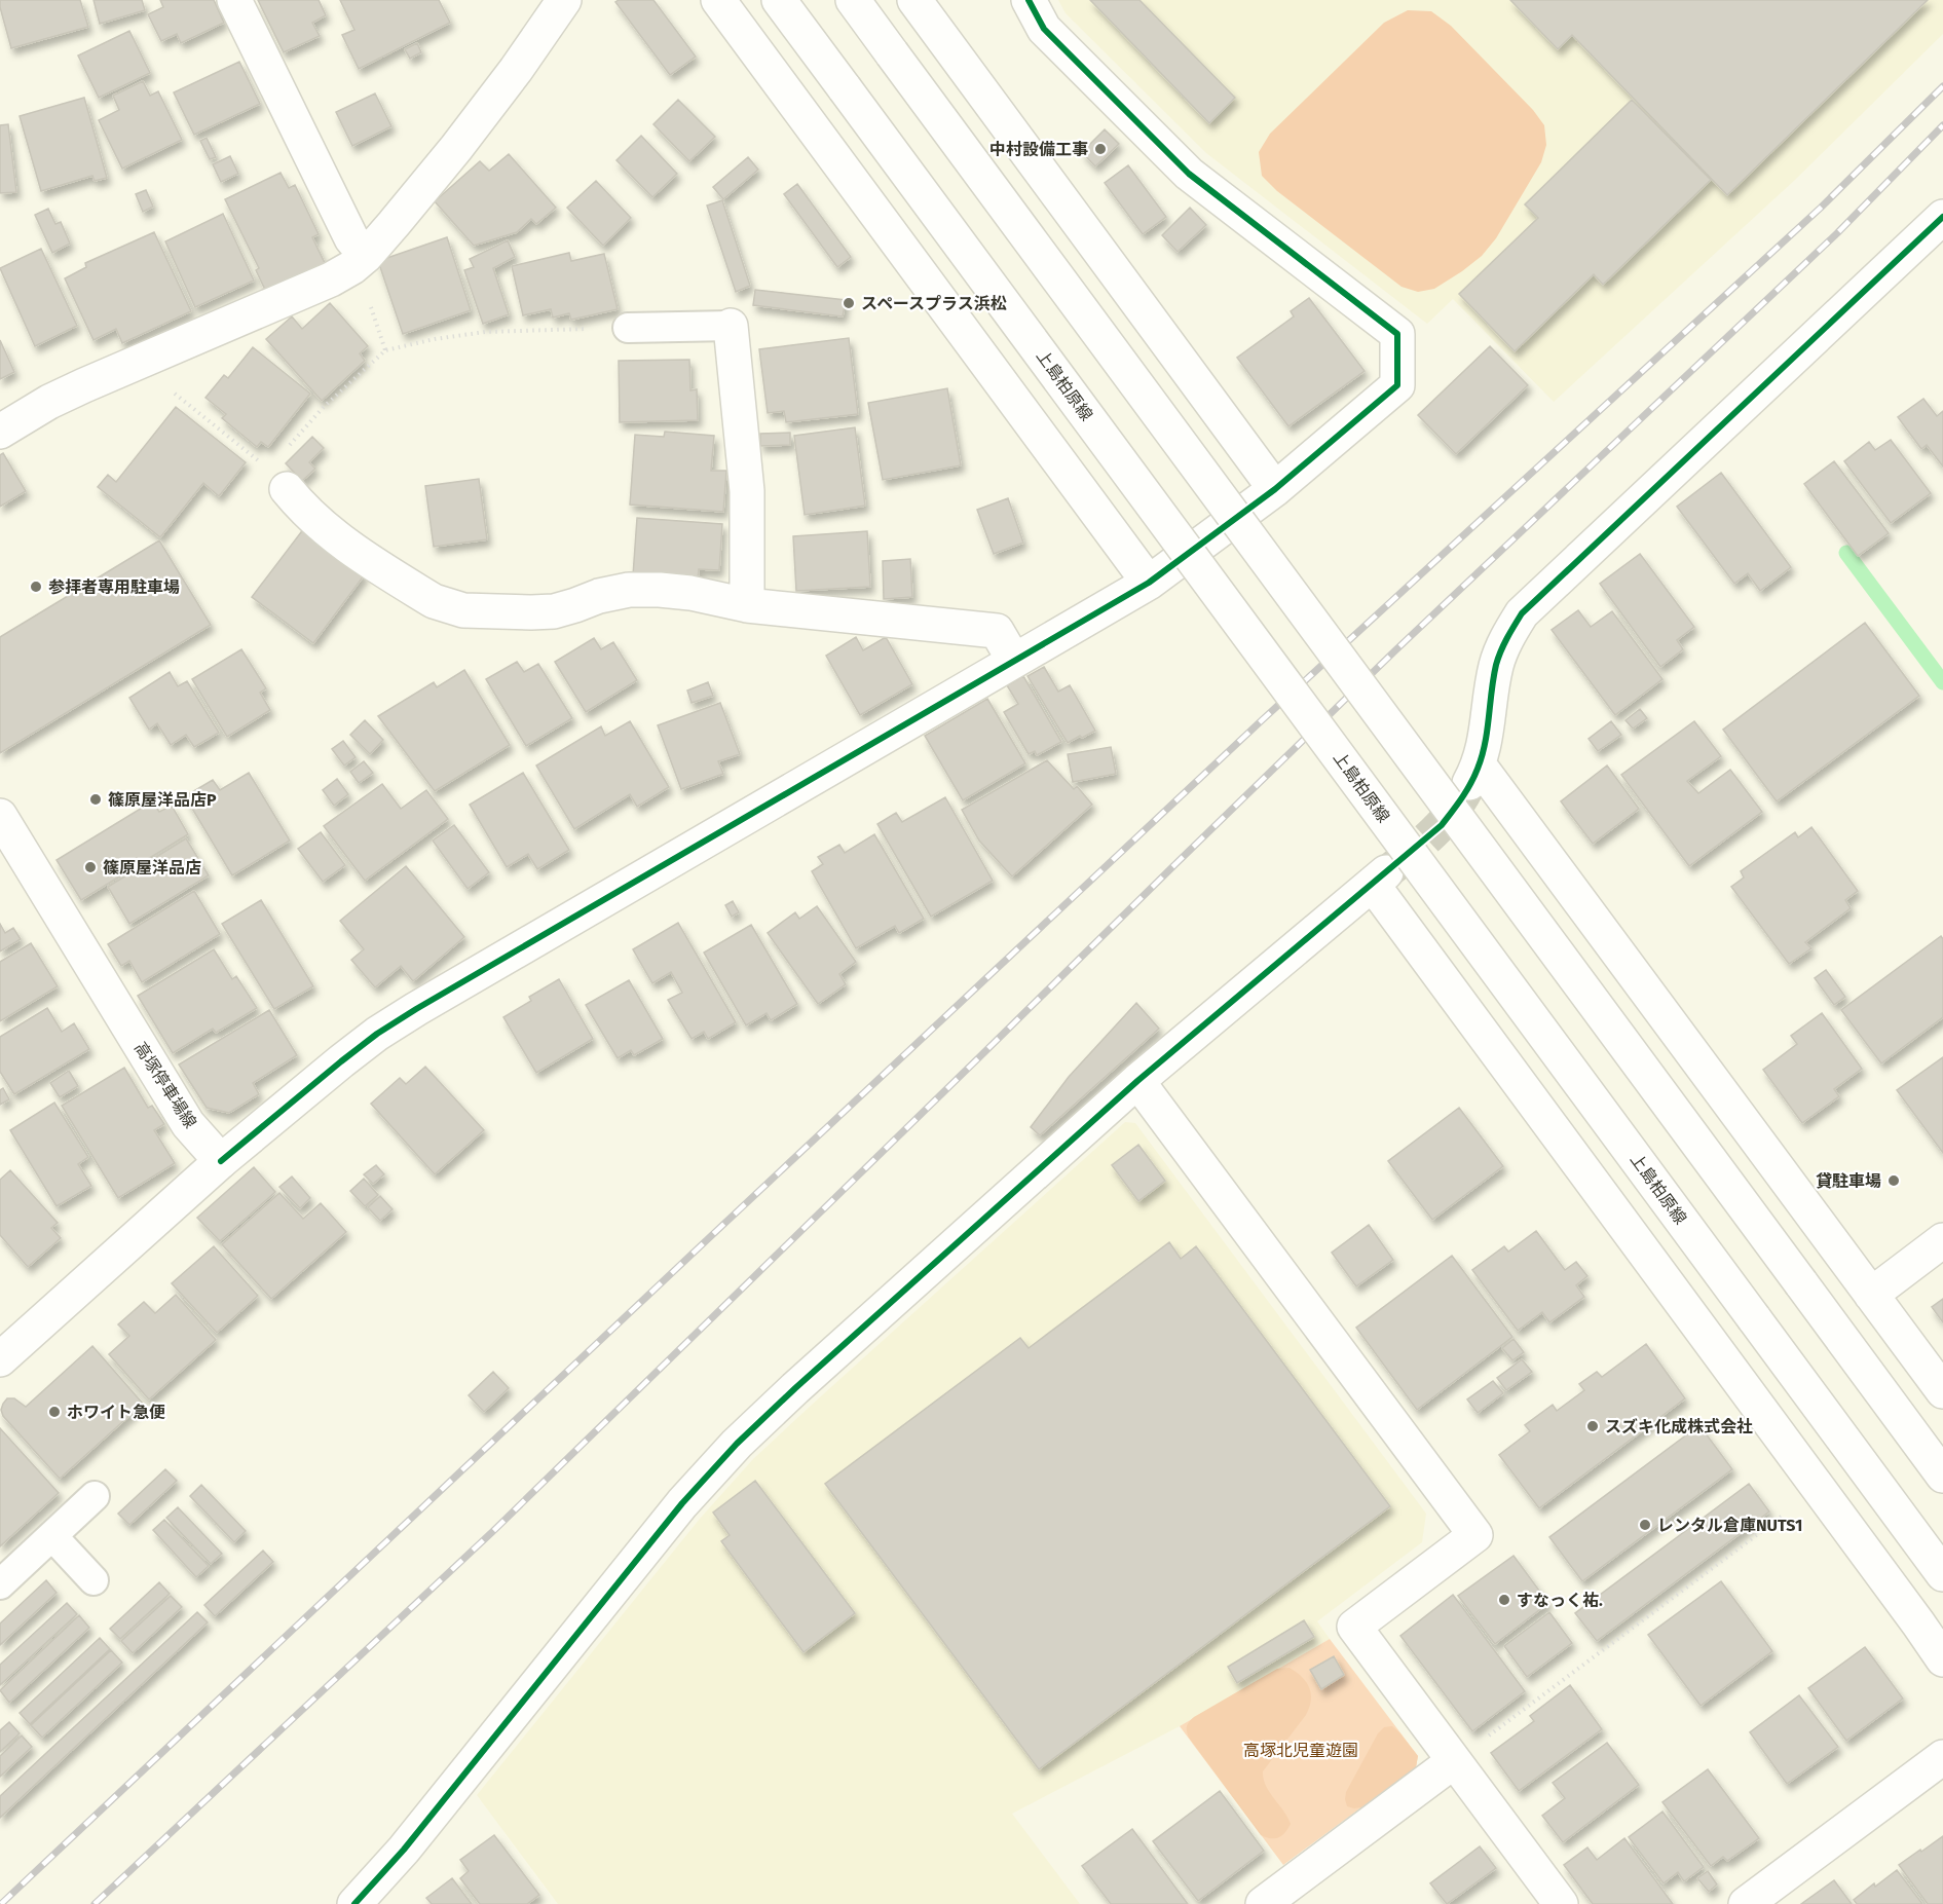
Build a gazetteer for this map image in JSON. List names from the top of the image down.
{
  "streets": {
    "street": ["上島柏原線", "高塚停車場線"]
  },
  "parks": ["高塚北児童遊園"],
  "places": [
    "中村設備工事",
    "スペースプラス浜松",
    "参拝者専用駐車場",
    "篠原屋洋品店P",
    "篠原屋洋品店",
    "貸駐車場",
    "ホワイト急便",
    "スズキ化成株式会社",
    "レンタル倉庫NUTS1",
    "すなっく祐."
  ]
}
